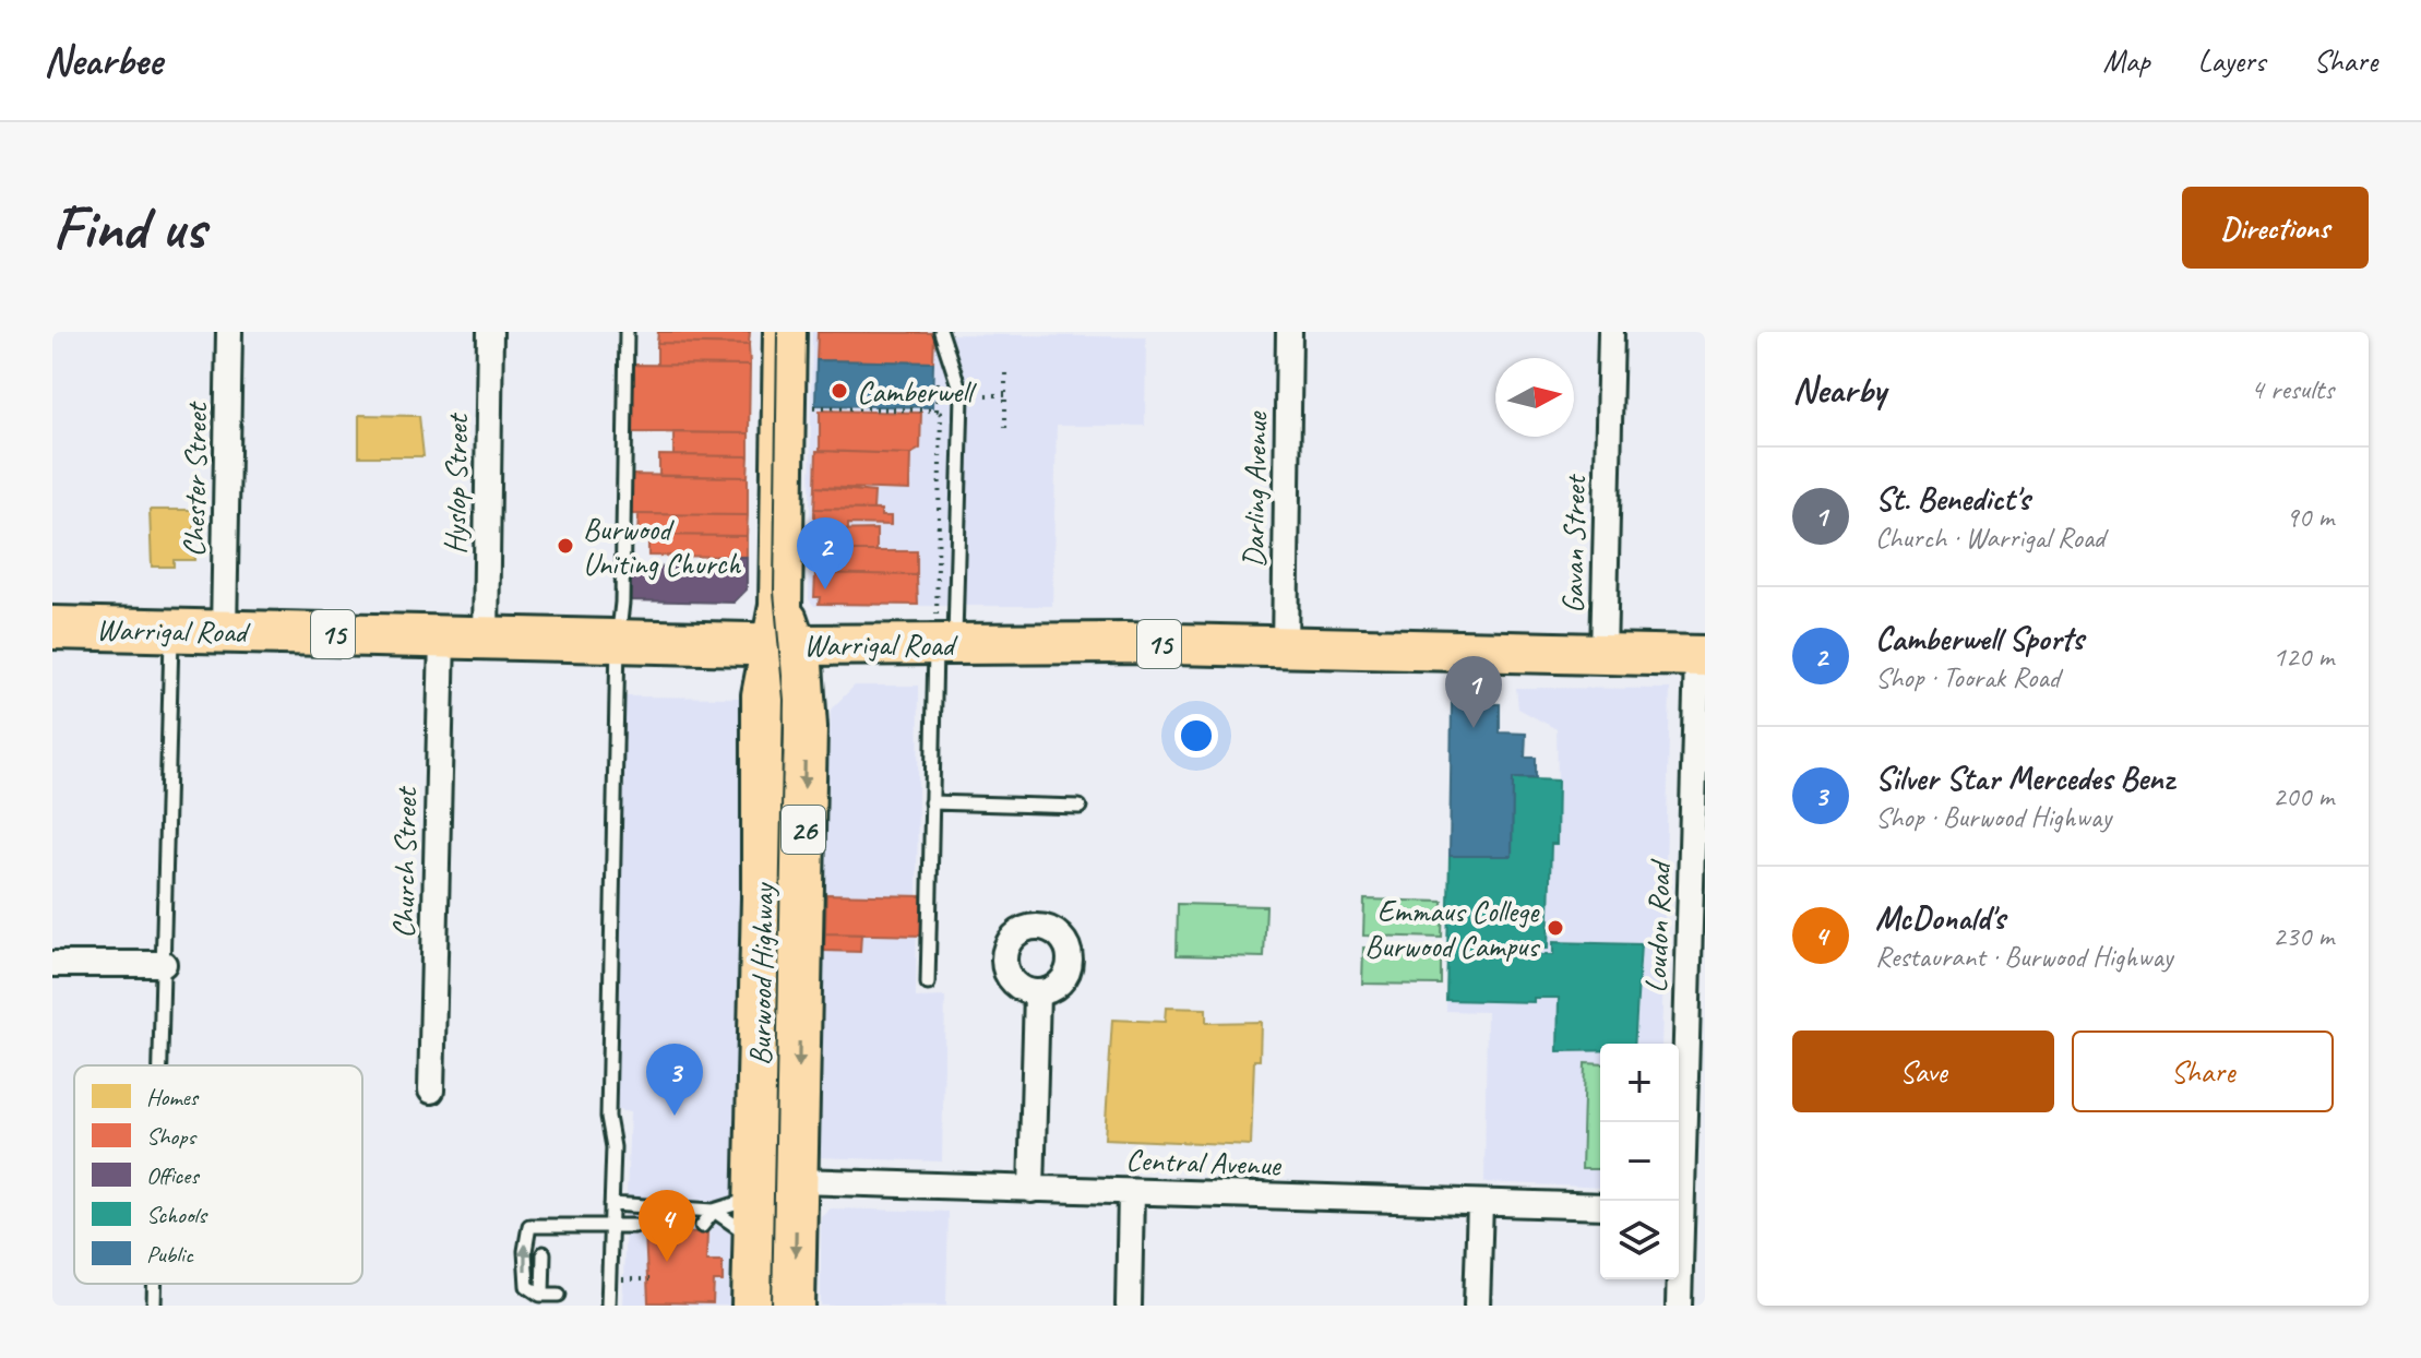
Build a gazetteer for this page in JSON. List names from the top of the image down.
{
  "streets": {
    "highway": [
      "Warrigal Road",
      "15",
      "26",
      "Burwood Highway"
    ],
    "street": [
      "Chester Street",
      "Hyslop Street",
      "Darling Avenue",
      "Gavan Street",
      "Church Street",
      "Loudon Road",
      "Central Avenue"
    ]
  },
  "crossings": [
    ["Chester Street", "Warrigal Road"],
    ["Hyslop Street", "Warrigal Road"],
    ["Darling Avenue", "Warrigal Road"],
    ["Gavan Street", "Warrigal Road"],
    ["Warrigal Road", "26"],
    ["Warrigal Road", "Church Street"],
    ["Warrigal Road", "Loudon Road"],
    ["Warrigal Road", "Burwood Highway"],
    ["26", "Burwood Highway"],
    ["Burwood Highway", "Central Avenue"]
  ],
  "places": ["Camberwell", "Burwood Uniting Church", "Emmaus College Burwood Campus"],
  "legend": [
    "Homes",
    "Shops",
    "Offices",
    "Schools",
    "Public"
  ],
  "north": "right",
  "page": {
    "header": "Nearbee",
    "nav": ["Map", "Layers", "Share"],
    "buttons": [
      "Directions",
      ["Save", "Share"]
    ],
    "title": "Find us",
    "heading": ["Nearby", "4 results"],
    "list": [
      {
        "mark": "1",
        "name": "St. Benedict's",
        "note": "Church · Warrigal Road",
        "value": "90 m"
      },
      {
        "mark": "2",
        "name": "Camberwell Sports",
        "note": "Shop · Toorak Road",
        "value": "120 m"
      },
      {
        "mark": "3",
        "name": "Silver Star Mercedes Benz",
        "note": "Shop · Burwood Highway",
        "value": "200 m"
      },
      {
        "mark": "4",
        "name": "McDonald's",
        "note": "Restaurant · Burwood Highway",
        "value": "230 m"
      }
    ],
    "pins": [
      "2",
      "1",
      "3",
      "4"
    ],
    "map_buttons": ["+", "−"]
  }
}
